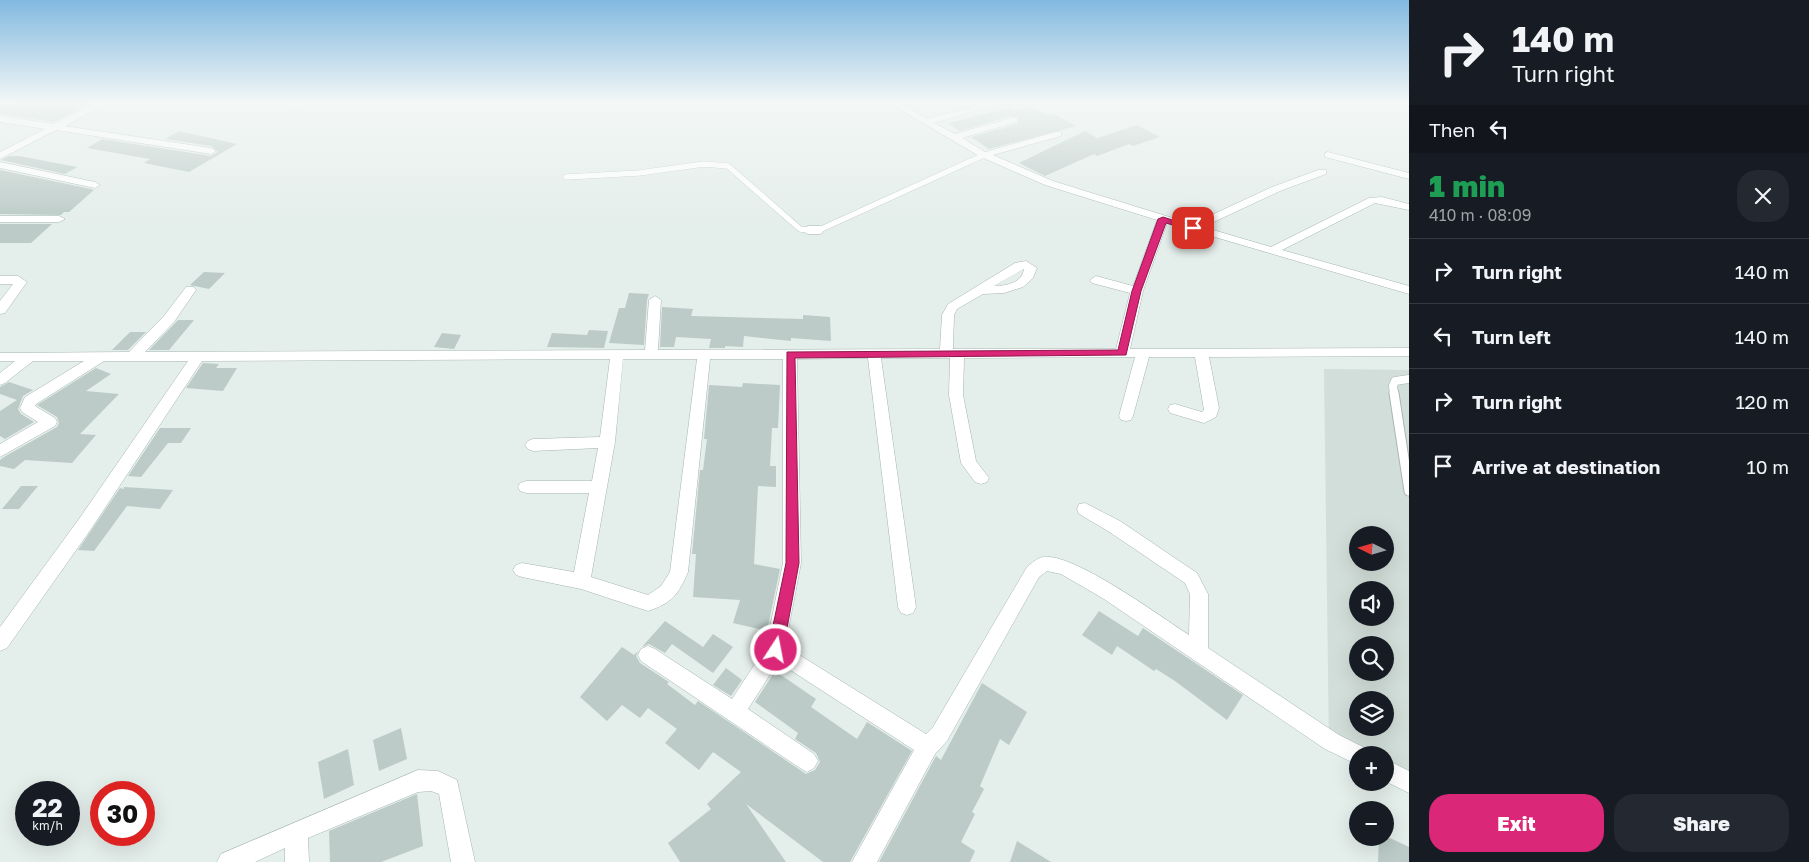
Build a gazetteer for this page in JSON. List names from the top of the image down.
{
  "north": "left",
  "page": {
    "turn": ["140 m", "Turn right"],
    "then": "Then",
    "heading": ["1 min", "410 m · 08:09"],
    "list": [
      {
        "name": "Turn right",
        "value": "140 m"
      },
      {
        "name": "Turn left",
        "value": "140 m"
      },
      {
        "name": "Turn right",
        "value": "120 m"
      },
      {
        "name": "Arrive at destination",
        "value": "10 m"
      }
    ],
    "map_buttons": ["+", "−"],
    "speed": "22 km/h",
    "limit": "30",
    "buttons": ["Exit", "Share"]
  }
}
